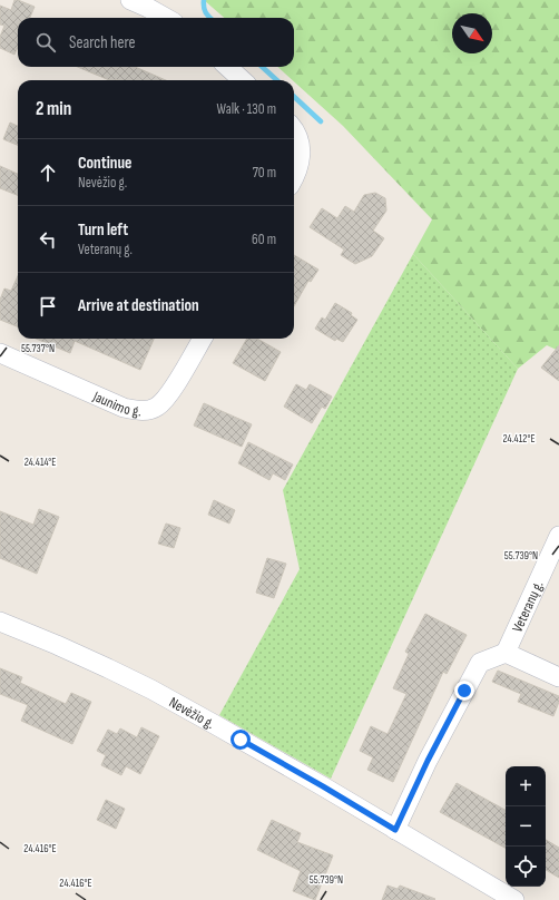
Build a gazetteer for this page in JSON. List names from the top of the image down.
{
  "streets": {
    "street": ["Jaunimo g.", "Veteranų g.", "Nevėžio g."]
  },
  "north": "bottom right",
  "page": {
    "search": "Search here",
    "heading": ["2 min", "Walk · 130 m"],
    "list": [
      ["Continue", "Nevėžio g.", "70 m"],
      ["Turn left", "Veteranų g.", "60 m"],
      "Arrive at destination"
    ],
    "map_buttons": ["+", "−"]
  },
  "coordinates": [
    "55.737°N",
    "24.412°E",
    "24.414°E",
    "55.739°N",
    "24.416°E"
  ]
}
